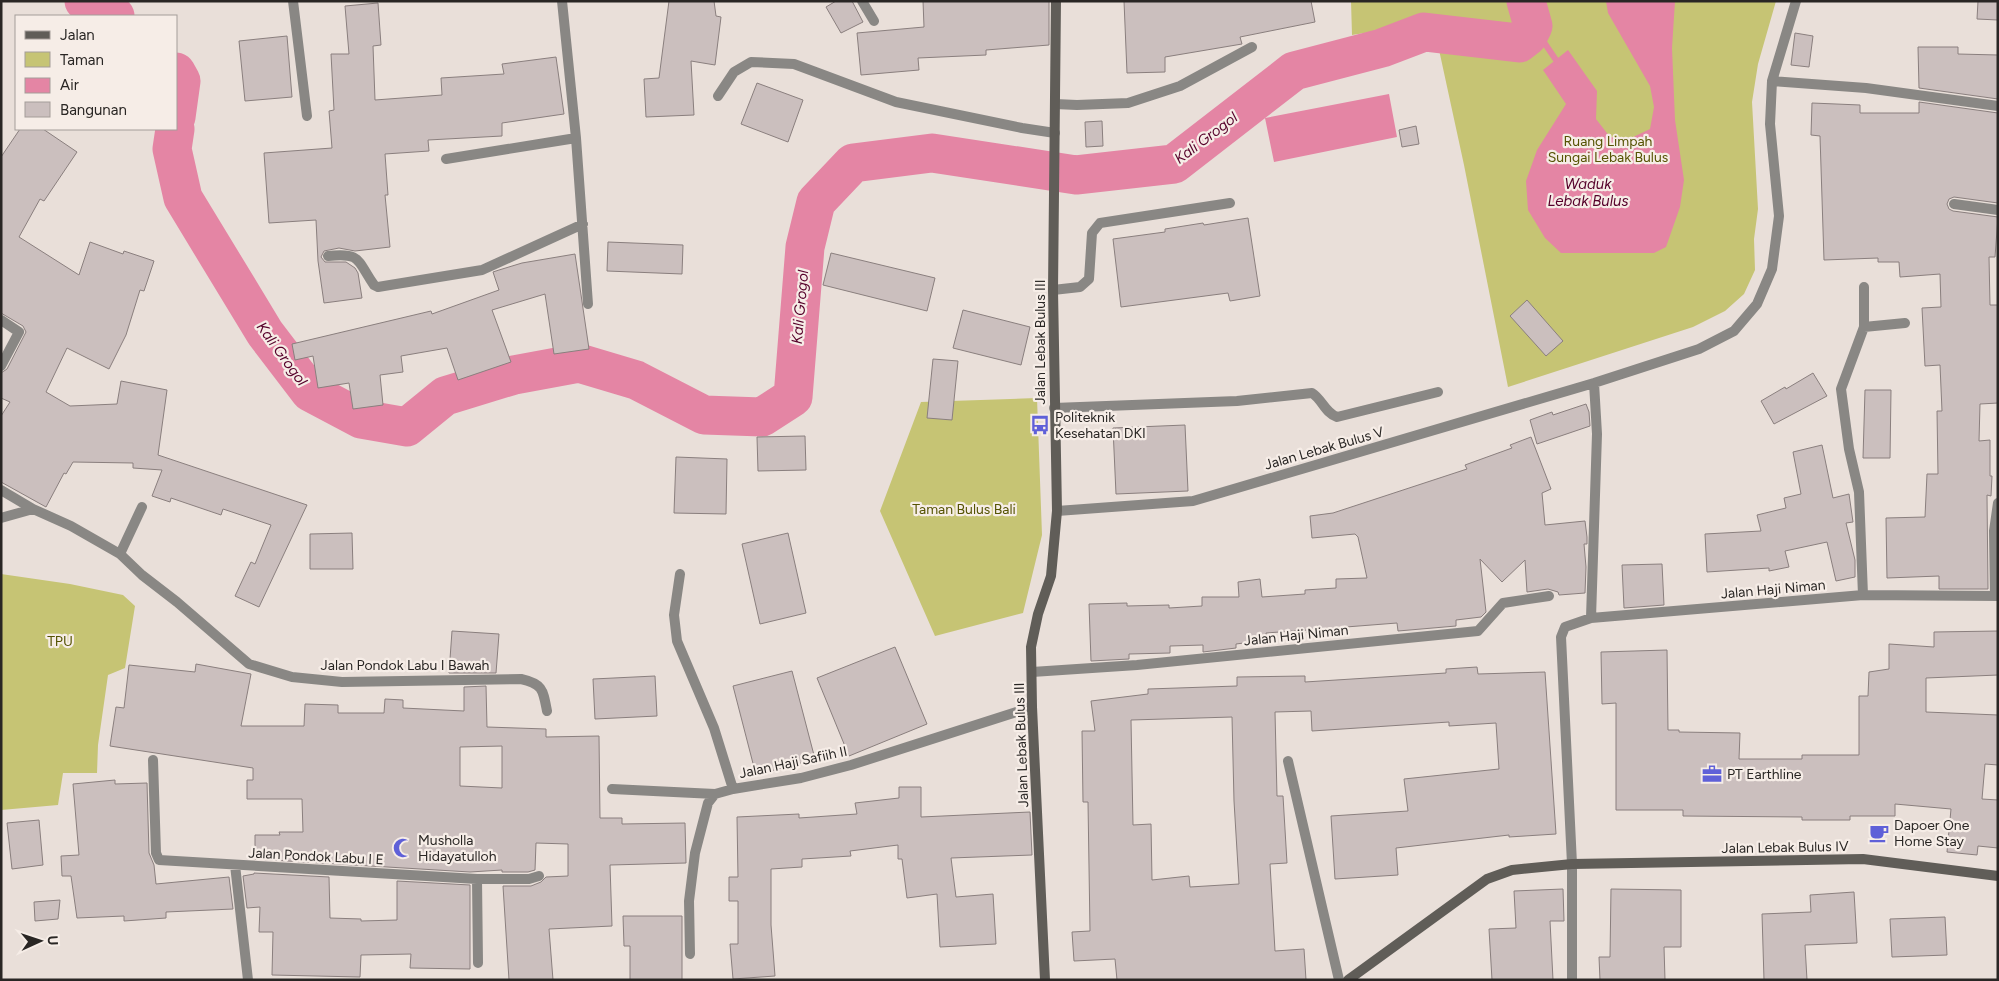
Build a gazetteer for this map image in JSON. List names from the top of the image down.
{
  "streets": {
    "street": [
      "Jalan Lebak Bulus III",
      "Jalan Lebak Bulus V",
      "Jalan Haji Niman",
      "Jalan Pondok Labu I Bawah",
      "Jalan Haji Safiih II",
      "Jalan Lebak Bulus IV",
      "Jalan Pondok Labu I E"
    ]
  },
  "crossings": [
    ["Jalan Lebak Bulus III", "Jalan Lebak Bulus V"],
    ["Jalan Lebak Bulus III", "Jalan Haji Niman"],
    ["Jalan Lebak Bulus III", "Jalan Haji Safiih II"],
    ["Jalan Haji Niman", "Jalan Lebak Bulus IV"]
  ],
  "water": ["Kali Grogol", "Waduk Lebak Bulus"],
  "parks": ["Ruang Limpah Sungai Lebak Bulus", "Taman Bulus Bali", "TPU"],
  "places": {
    "bus stop": ["Politeknik Kesehatan DKI"],
    "office": ["PT Earthline"],
    "cafe": ["Dapoer One Home Stay"],
    "mosque": ["Musholla Hidayatulloh"]
  },
  "legend": [
    "Jalan",
    "Taman",
    "Air",
    "Bangunan"
  ],
  "north": "right"
}
